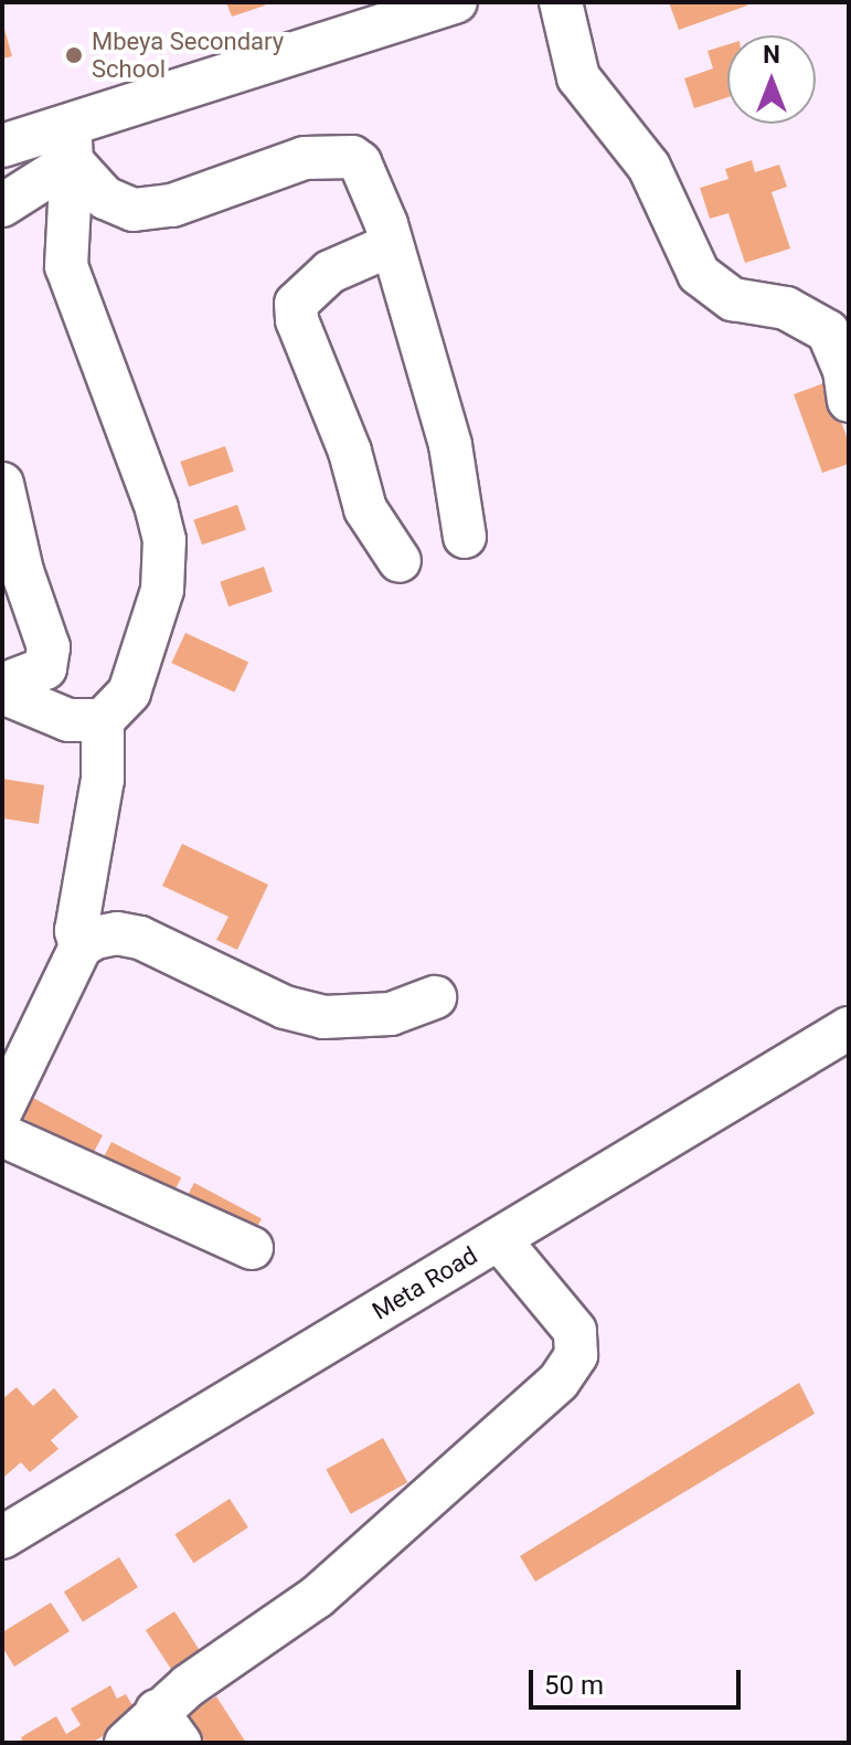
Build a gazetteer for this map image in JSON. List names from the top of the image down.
{
  "streets": {
    "street": ["Meta Road"]
  },
  "places": ["Mbeya Secondary School"],
  "scale_bar": "50 m",
  "north": "top"
}
